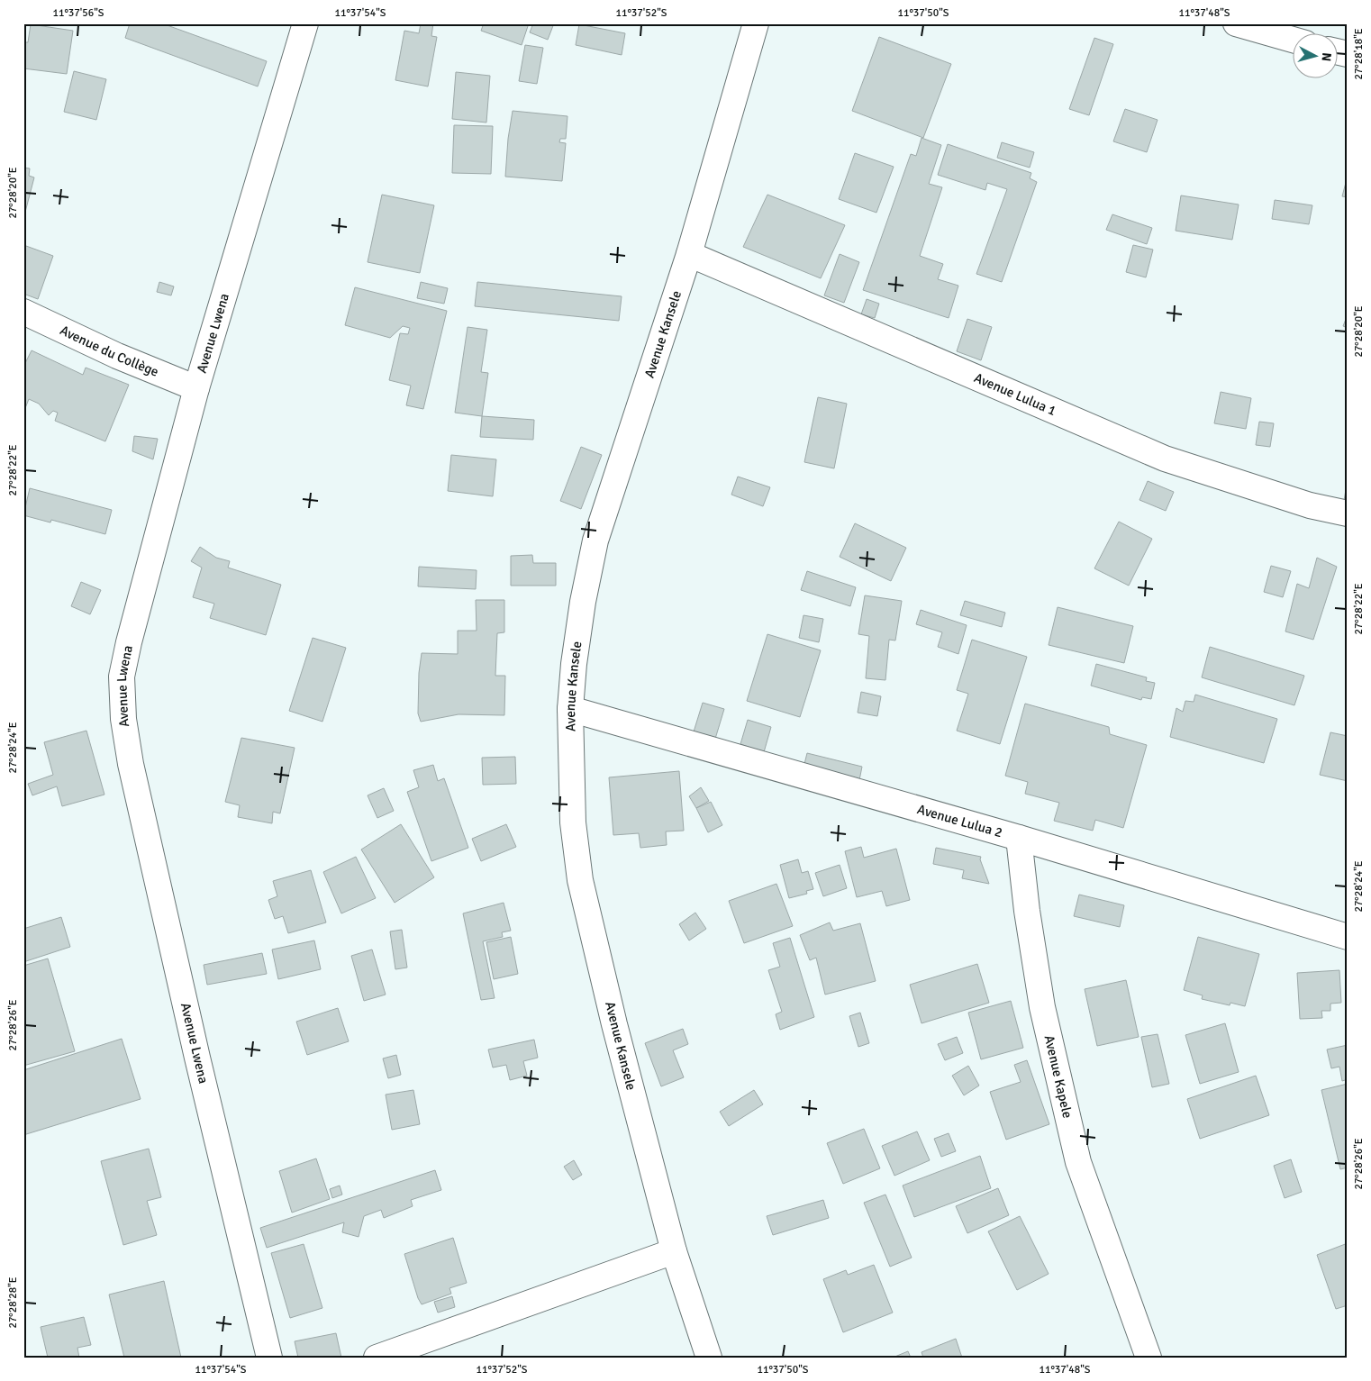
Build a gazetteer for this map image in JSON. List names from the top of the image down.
{
  "streets": {
    "street": [
      "Avenue Lwena",
      "Avenue Kansele",
      "Avenue du Collège",
      "Avenue Lulua 1",
      "Avenue Lulua 2",
      "Avenue Kapele"
    ]
  },
  "crossings": [
    ["Avenue Lwena", "Avenue du Collège"],
    ["Avenue Kansele", "Avenue Lulua 1"],
    ["Avenue Kansele", "Avenue Lulua 2"],
    ["Avenue Lulua 2", "Avenue Kapele"]
  ],
  "north": "right",
  "coordinates": [
    "11°37'56\"S",
    "11°37'54\"S",
    "11°37'52\"S",
    "11°37'50\"S",
    "11°37'48\"S",
    "27°28'18\"E",
    "27°28'20\"E",
    "27°28'22\"E",
    "27°28'24\"E",
    "27°28'26\"E",
    "27°28'28\"E"
  ]
}
